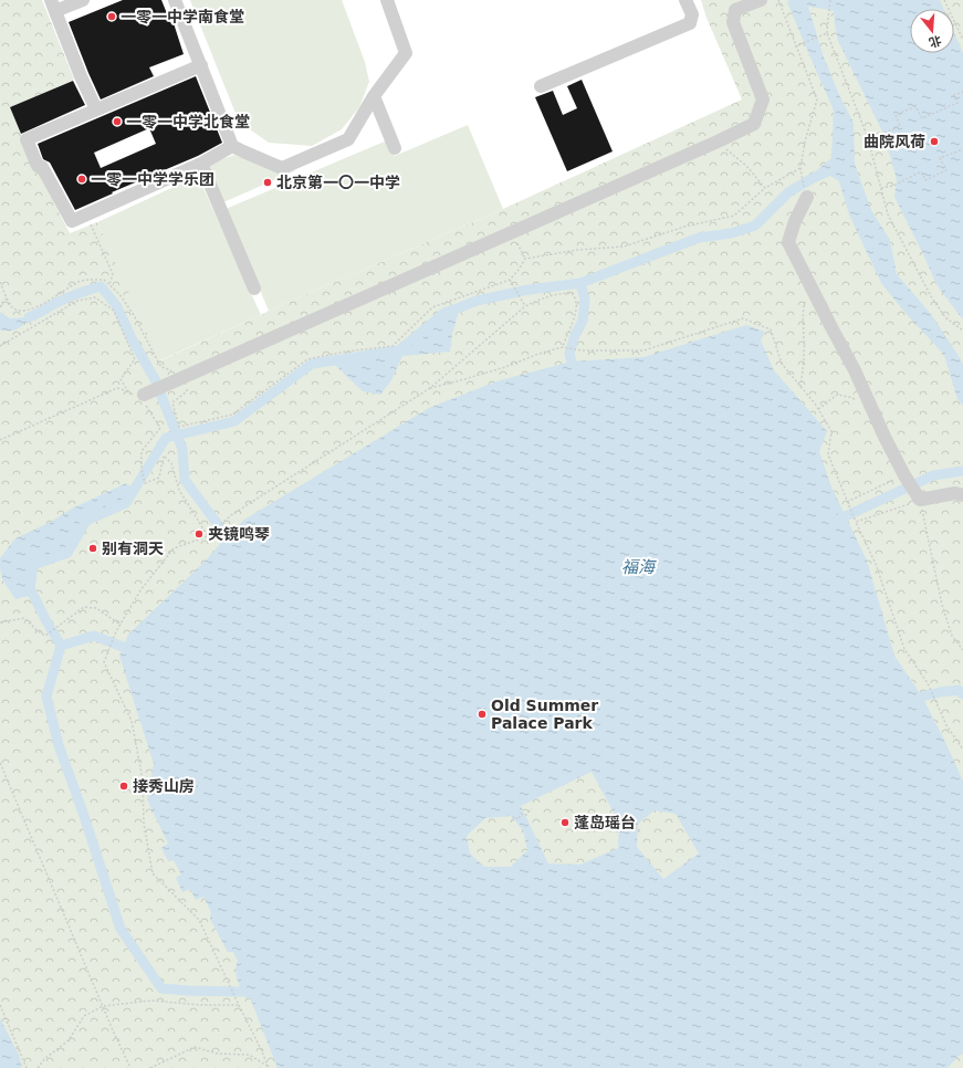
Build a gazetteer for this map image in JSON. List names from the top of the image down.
{
  "water": ["福海"],
  "places": [
    "一零一中学南食堂",
    "一零一中学北食堂",
    "曲院风荷",
    "一零一中学学乐团",
    "北京第一〇一中学",
    "夹镜鸣琴",
    "别有洞天",
    "Old Summer Palace Park",
    "接秀山房",
    "蓬岛瑶台"
  ],
  "north": "bottom"
}
